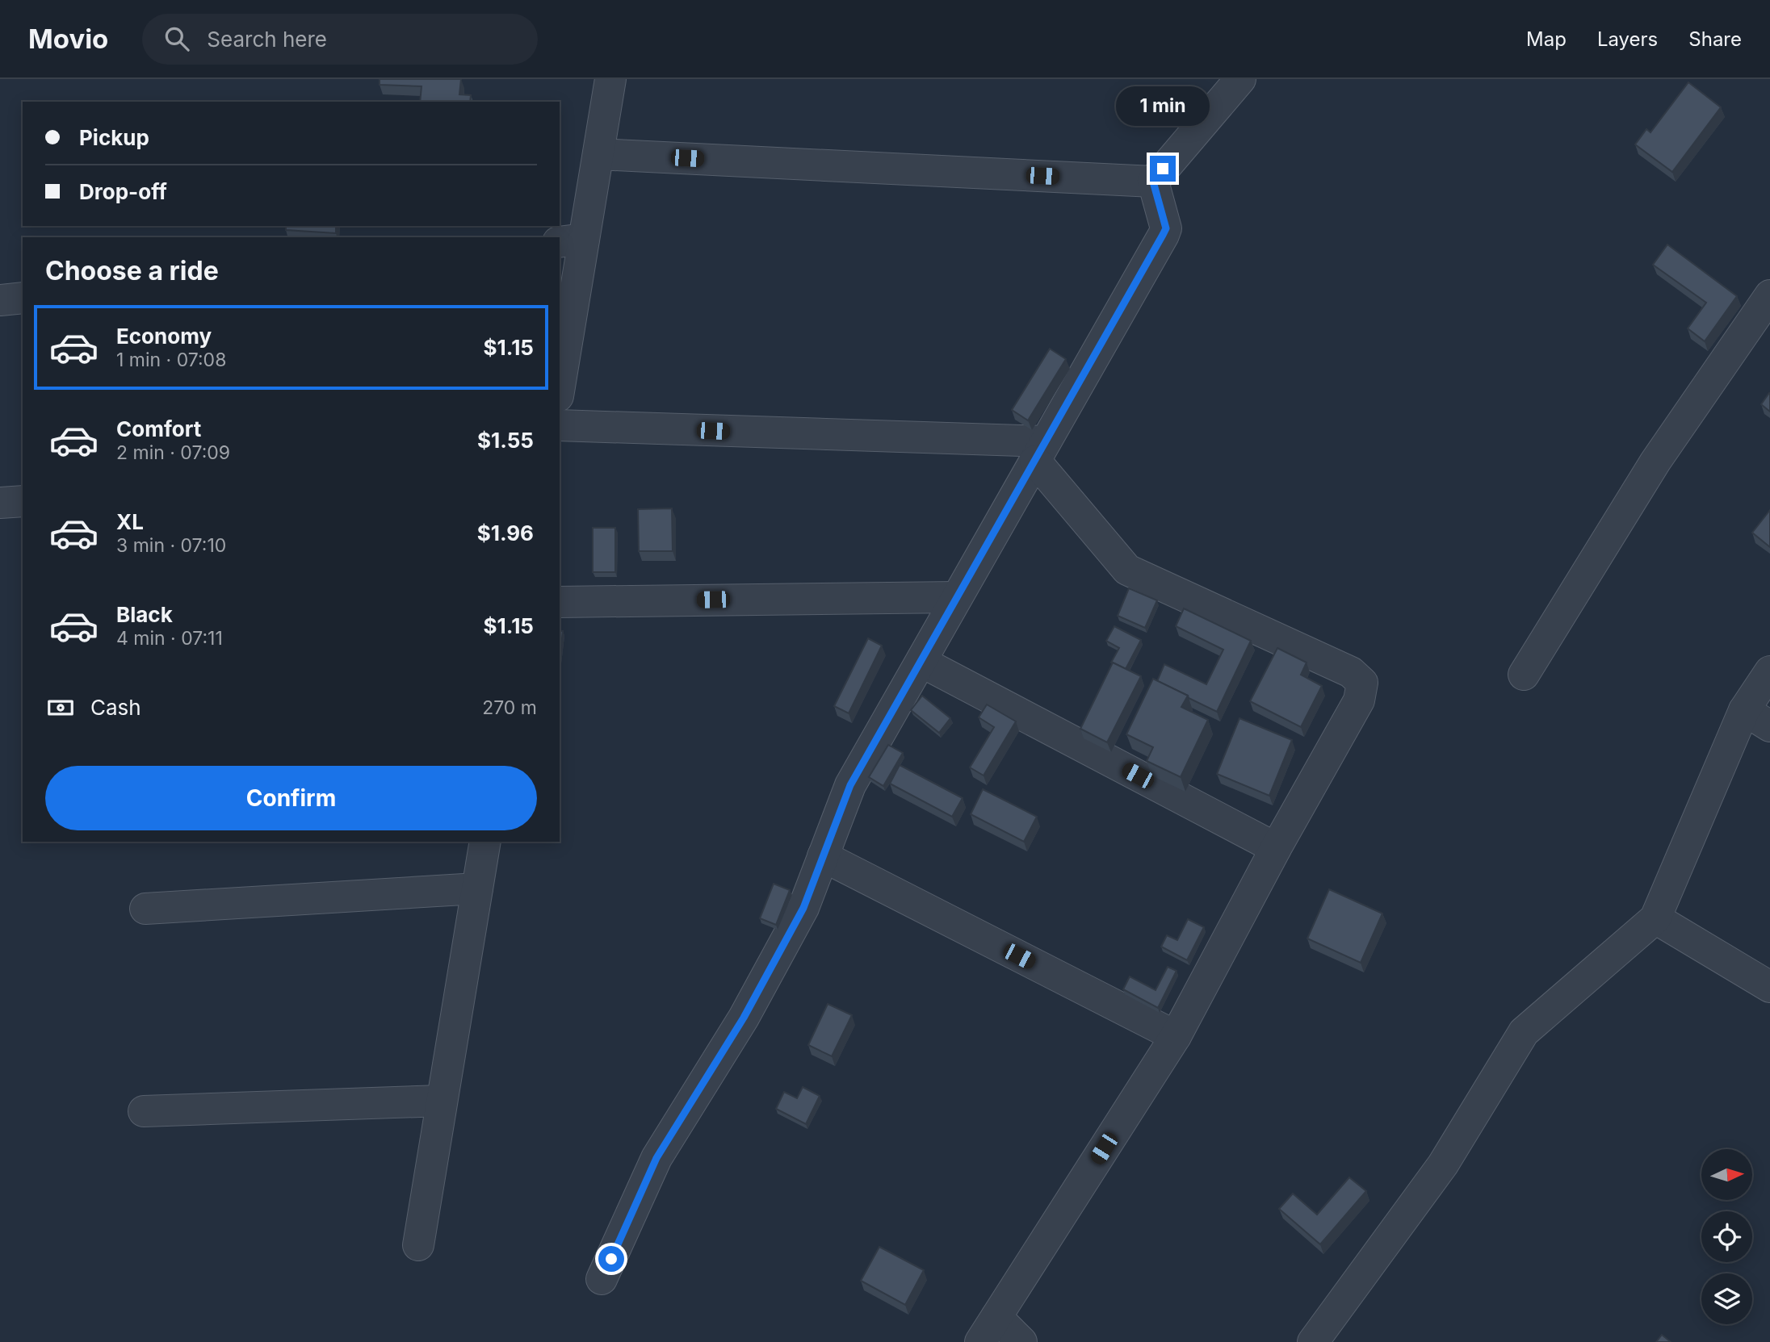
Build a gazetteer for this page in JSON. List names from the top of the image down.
{
  "north": "right",
  "page": {
    "header": "Movio",
    "search": "Search here",
    "nav": ["Map", "Layers", "Share"],
    "bubble": "1 min",
    "banner": ["Pickup", "Drop-off"],
    "heading": "Choose a ride",
    "list": [
      {
        "name": "Economy",
        "note": "1 min · 07:08",
        "value": "$1.15"
      },
      {
        "name": "Comfort",
        "note": "2 min · 07:09",
        "value": "$1.55"
      },
      {
        "name": "XL",
        "note": "3 min · 07:10",
        "value": "$1.96"
      },
      {
        "name": "Black",
        "note": "4 min · 07:11",
        "value": "$1.15"
      }
    ],
    "pay": ["Cash", "270 m"],
    "buttons": "Confirm"
  }
}
